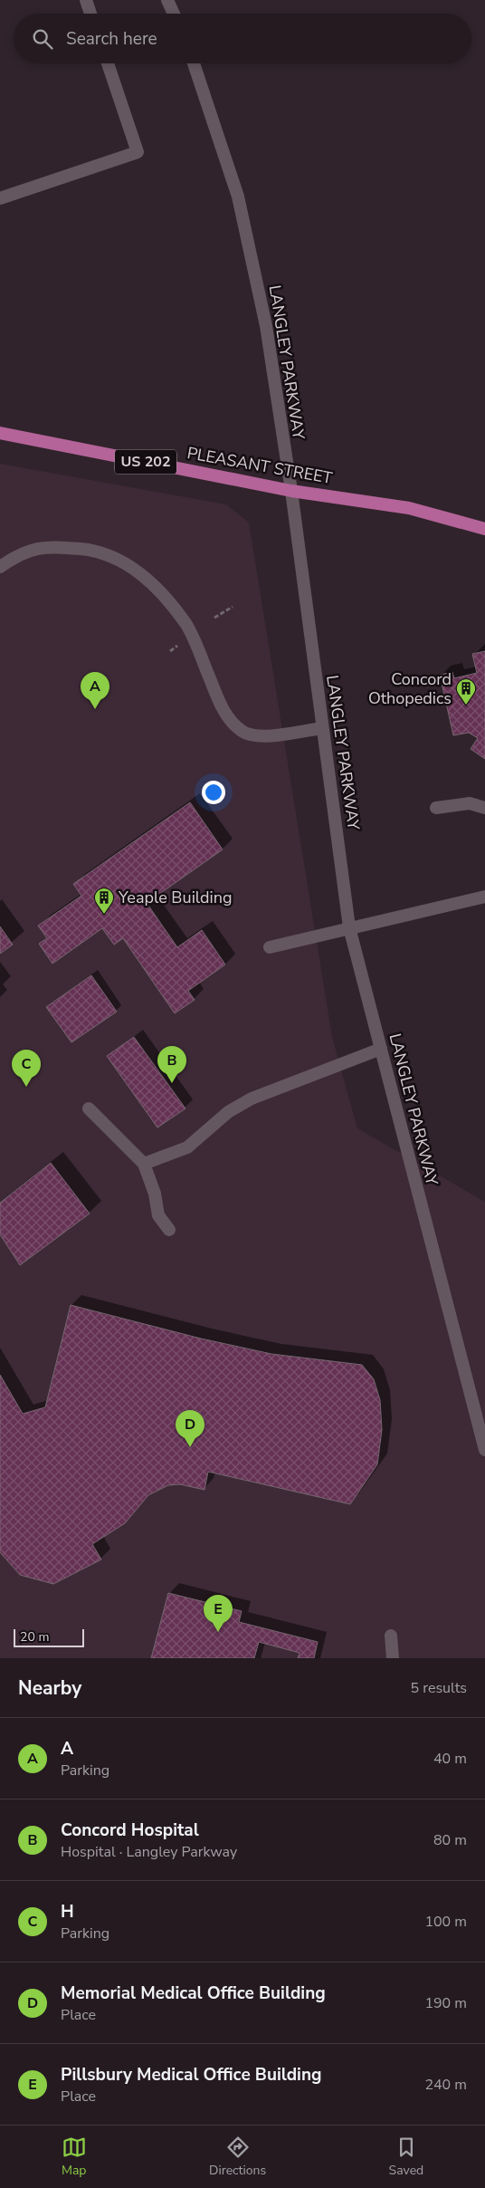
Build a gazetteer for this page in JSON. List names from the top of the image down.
{
  "streets": {
    "main road": ["US 202", "PLEASANT STREET"],
    "street": ["LANGLEY PARKWAY"]
  },
  "crossings": [
    ["LANGLEY PARKWAY", "PLEASANT STREET"]
  ],
  "places": {
    "building": ["Concord Othopedics", "Yeaple Building"]
  },
  "scale_bar": "20 m",
  "page": {
    "search": "Search here",
    "pins": [
      "A",
      "B",
      "C",
      "D",
      "E"
    ],
    "scale": "20 m",
    "heading": ["Nearby", "5 results"],
    "list": [
      {
        "mark": "A",
        "name": "A",
        "note": "Parking",
        "value": "40 m"
      },
      {
        "mark": "B",
        "name": "Concord Hospital",
        "note": "Hospital · Langley Parkway",
        "value": "80 m"
      },
      {
        "mark": "C",
        "name": "H",
        "note": "Parking",
        "value": "100 m"
      },
      {
        "mark": "D",
        "name": "Memorial Medical Office Building",
        "note": "Place",
        "value": "190 m"
      },
      {
        "mark": "E",
        "name": "Pillsbury Medical Office Building",
        "note": "Place",
        "value": "240 m"
      }
    ],
    "nav": ["Map", "Directions", "Saved"]
  }
}
